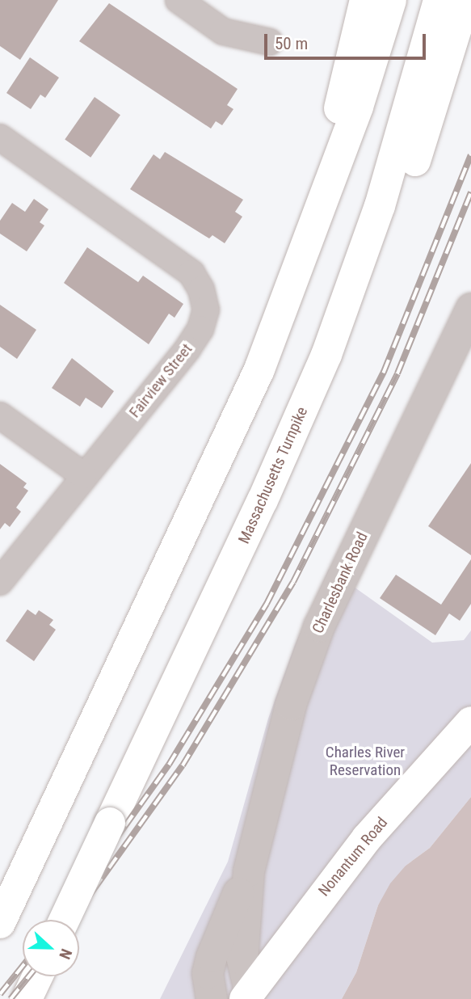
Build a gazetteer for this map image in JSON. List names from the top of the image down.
{
  "streets": {
    "main road": ["Massachusetts Turnpike", "Nonantum Road"],
    "street": ["Fairview Street", "Charlesbank Road"]
  },
  "crossings": [
    ["Charlesbank Road", "Nonantum Road"]
  ],
  "parks": ["Charles River Reservation"],
  "scale_bar": "50 m",
  "north": "right"
}
